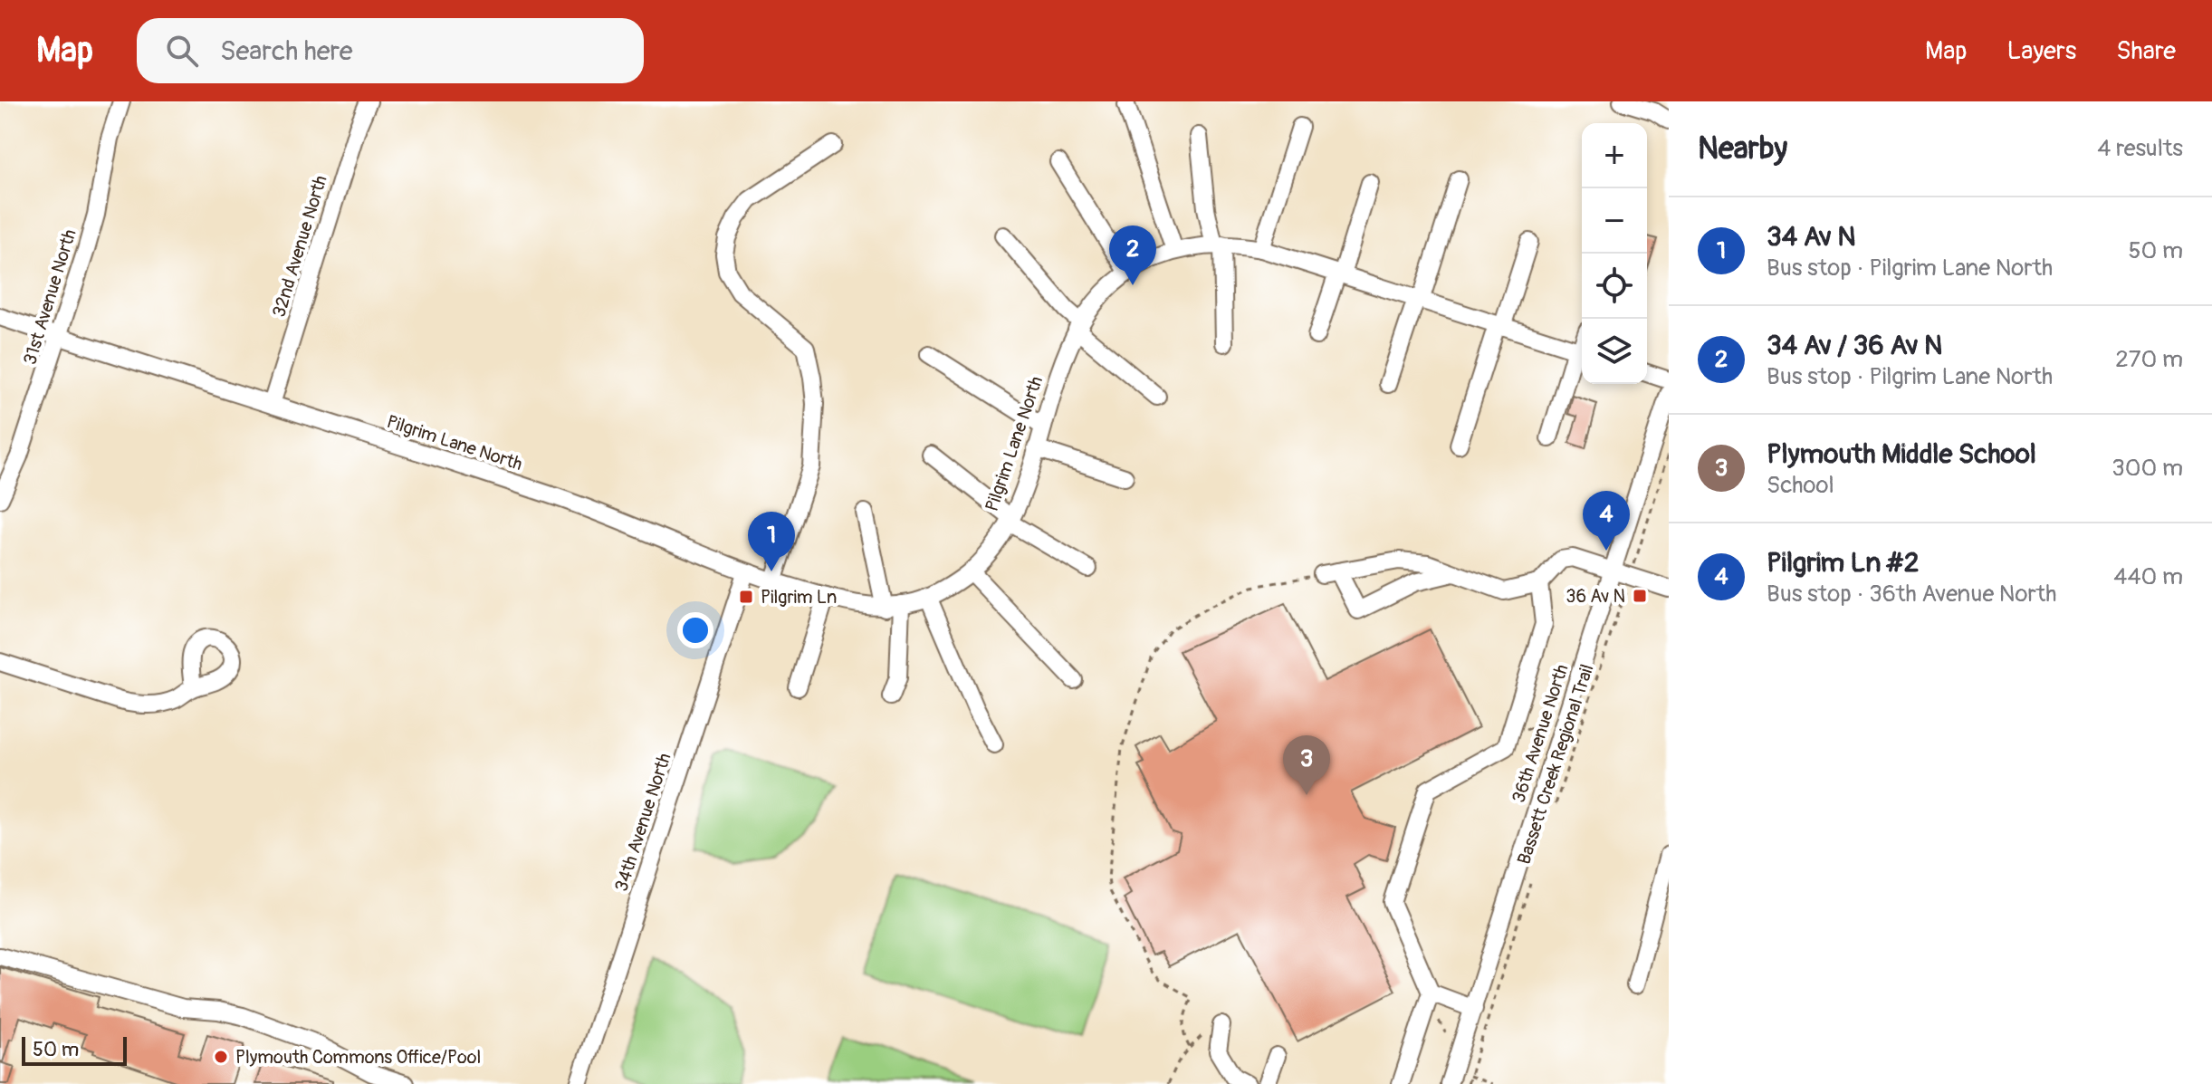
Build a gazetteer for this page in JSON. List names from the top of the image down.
{
  "streets": {
    "street": [
      "32nd Avenue North",
      "31st Avenue North",
      "Pilgrim Lane North",
      "36th Avenue North",
      "34th Avenue North"
    ],
    "path": ["Bassett Creek Regional Trail"]
  },
  "crossings": [
    ["32nd Avenue North", "Pilgrim Lane North"],
    ["31st Avenue North", "Pilgrim Lane North"],
    ["Pilgrim Lane North", "34th Avenue North"]
  ],
  "places": {
    "transit": ["36 Av N", "Pilgrim Ln"],
    "other": ["Plymouth Commons Office/Pool"]
  },
  "scale_bar": "50 m",
  "page": {
    "header": "Map",
    "search": "Search here",
    "nav": ["Map", "Layers", "Share"],
    "heading": ["Nearby", "4 results"],
    "map_buttons": ["+", "−"],
    "list": [
      {
        "mark": "1",
        "name": "34 Av N",
        "note": "Bus stop · Pilgrim Lane North",
        "value": "50 m"
      },
      {
        "mark": "2",
        "name": "34 Av / 36 Av N",
        "note": "Bus stop · Pilgrim Lane North",
        "value": "270 m"
      },
      {
        "mark": "3",
        "name": "Plymouth Middle School",
        "note": "School",
        "value": "300 m"
      },
      {
        "mark": "4",
        "name": "Pilgrim Ln #2",
        "note": "Bus stop · 36th Avenue North",
        "value": "440 m"
      }
    ],
    "pins": [
      "2",
      "4",
      "1",
      "3"
    ],
    "scale": "50 m"
  }
}
